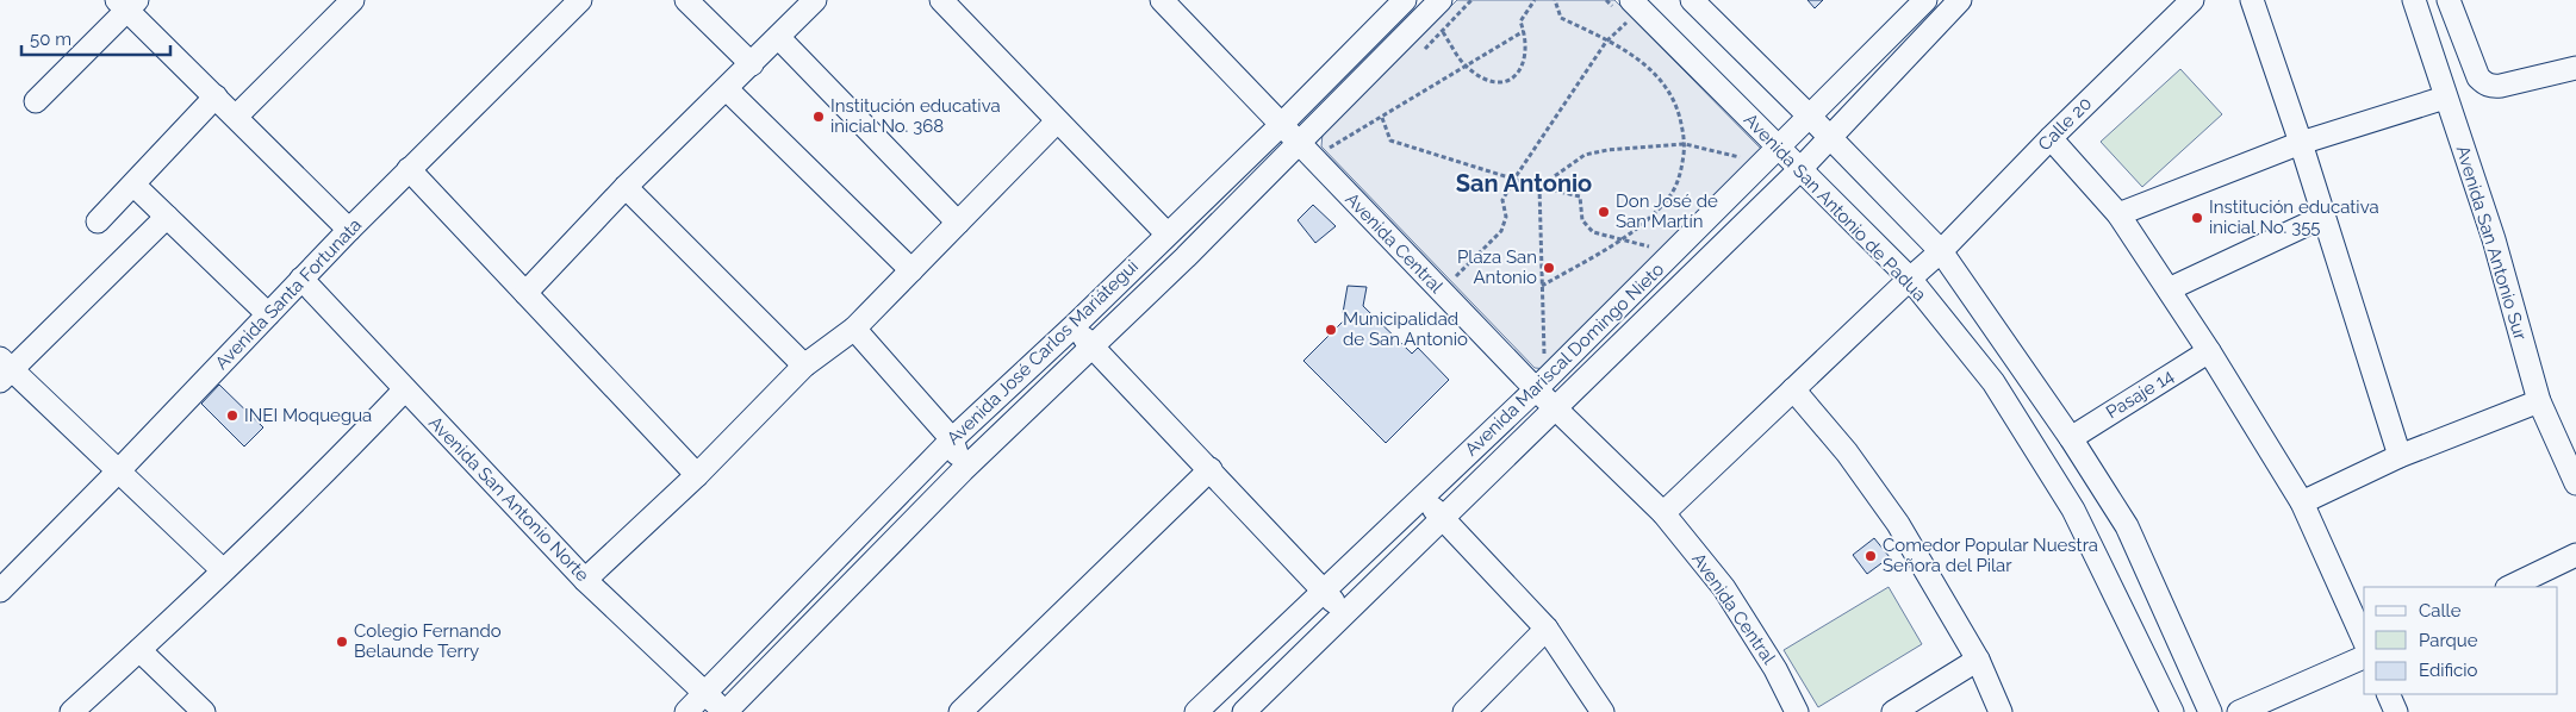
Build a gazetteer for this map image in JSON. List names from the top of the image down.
{
  "streets": {
    "street": [
      "Calle 20",
      "Avenida San Antonio de Padua",
      "Avenida Central",
      "Avenida San Antonio Sur",
      "Avenida Santa Fortunata",
      "Avenida José Carlos Mariátegui",
      "Avenida Mariscal Domingo Nieto",
      "Pasaje 14",
      "Avenida San Antonio Norte"
    ]
  },
  "crossings": [
    ["Calle 20", "Avenida San Antonio de Padua"],
    ["Calle 20", "Avenida Central"],
    ["Avenida San Antonio de Padua", "Avenida Mariscal Domingo Nieto"],
    ["Avenida Central", "Avenida José Carlos Mariátegui"],
    ["Avenida Central", "Avenida Mariscal Domingo Nieto"],
    ["Avenida Santa Fortunata", "Avenida San Antonio Norte"],
    ["Avenida José Carlos Mariátegui", "Avenida San Antonio Norte"]
  ],
  "districts": ["San Antonio"],
  "places": [
    "Institución educativa inicial No. 368",
    "Don José de San Martín",
    "Institución educativa inicial No. 355",
    "Plaza San Antonio",
    "Municipalidad de San Antonio",
    "INEI Moquegua",
    "Comedor Popular Nuestra Señora del Pilar",
    "Colegio Fernando Belaunde Terry"
  ],
  "legend": ["Calle", "Parque", "Edificio"],
  "scale_bar": "50 m"
}
